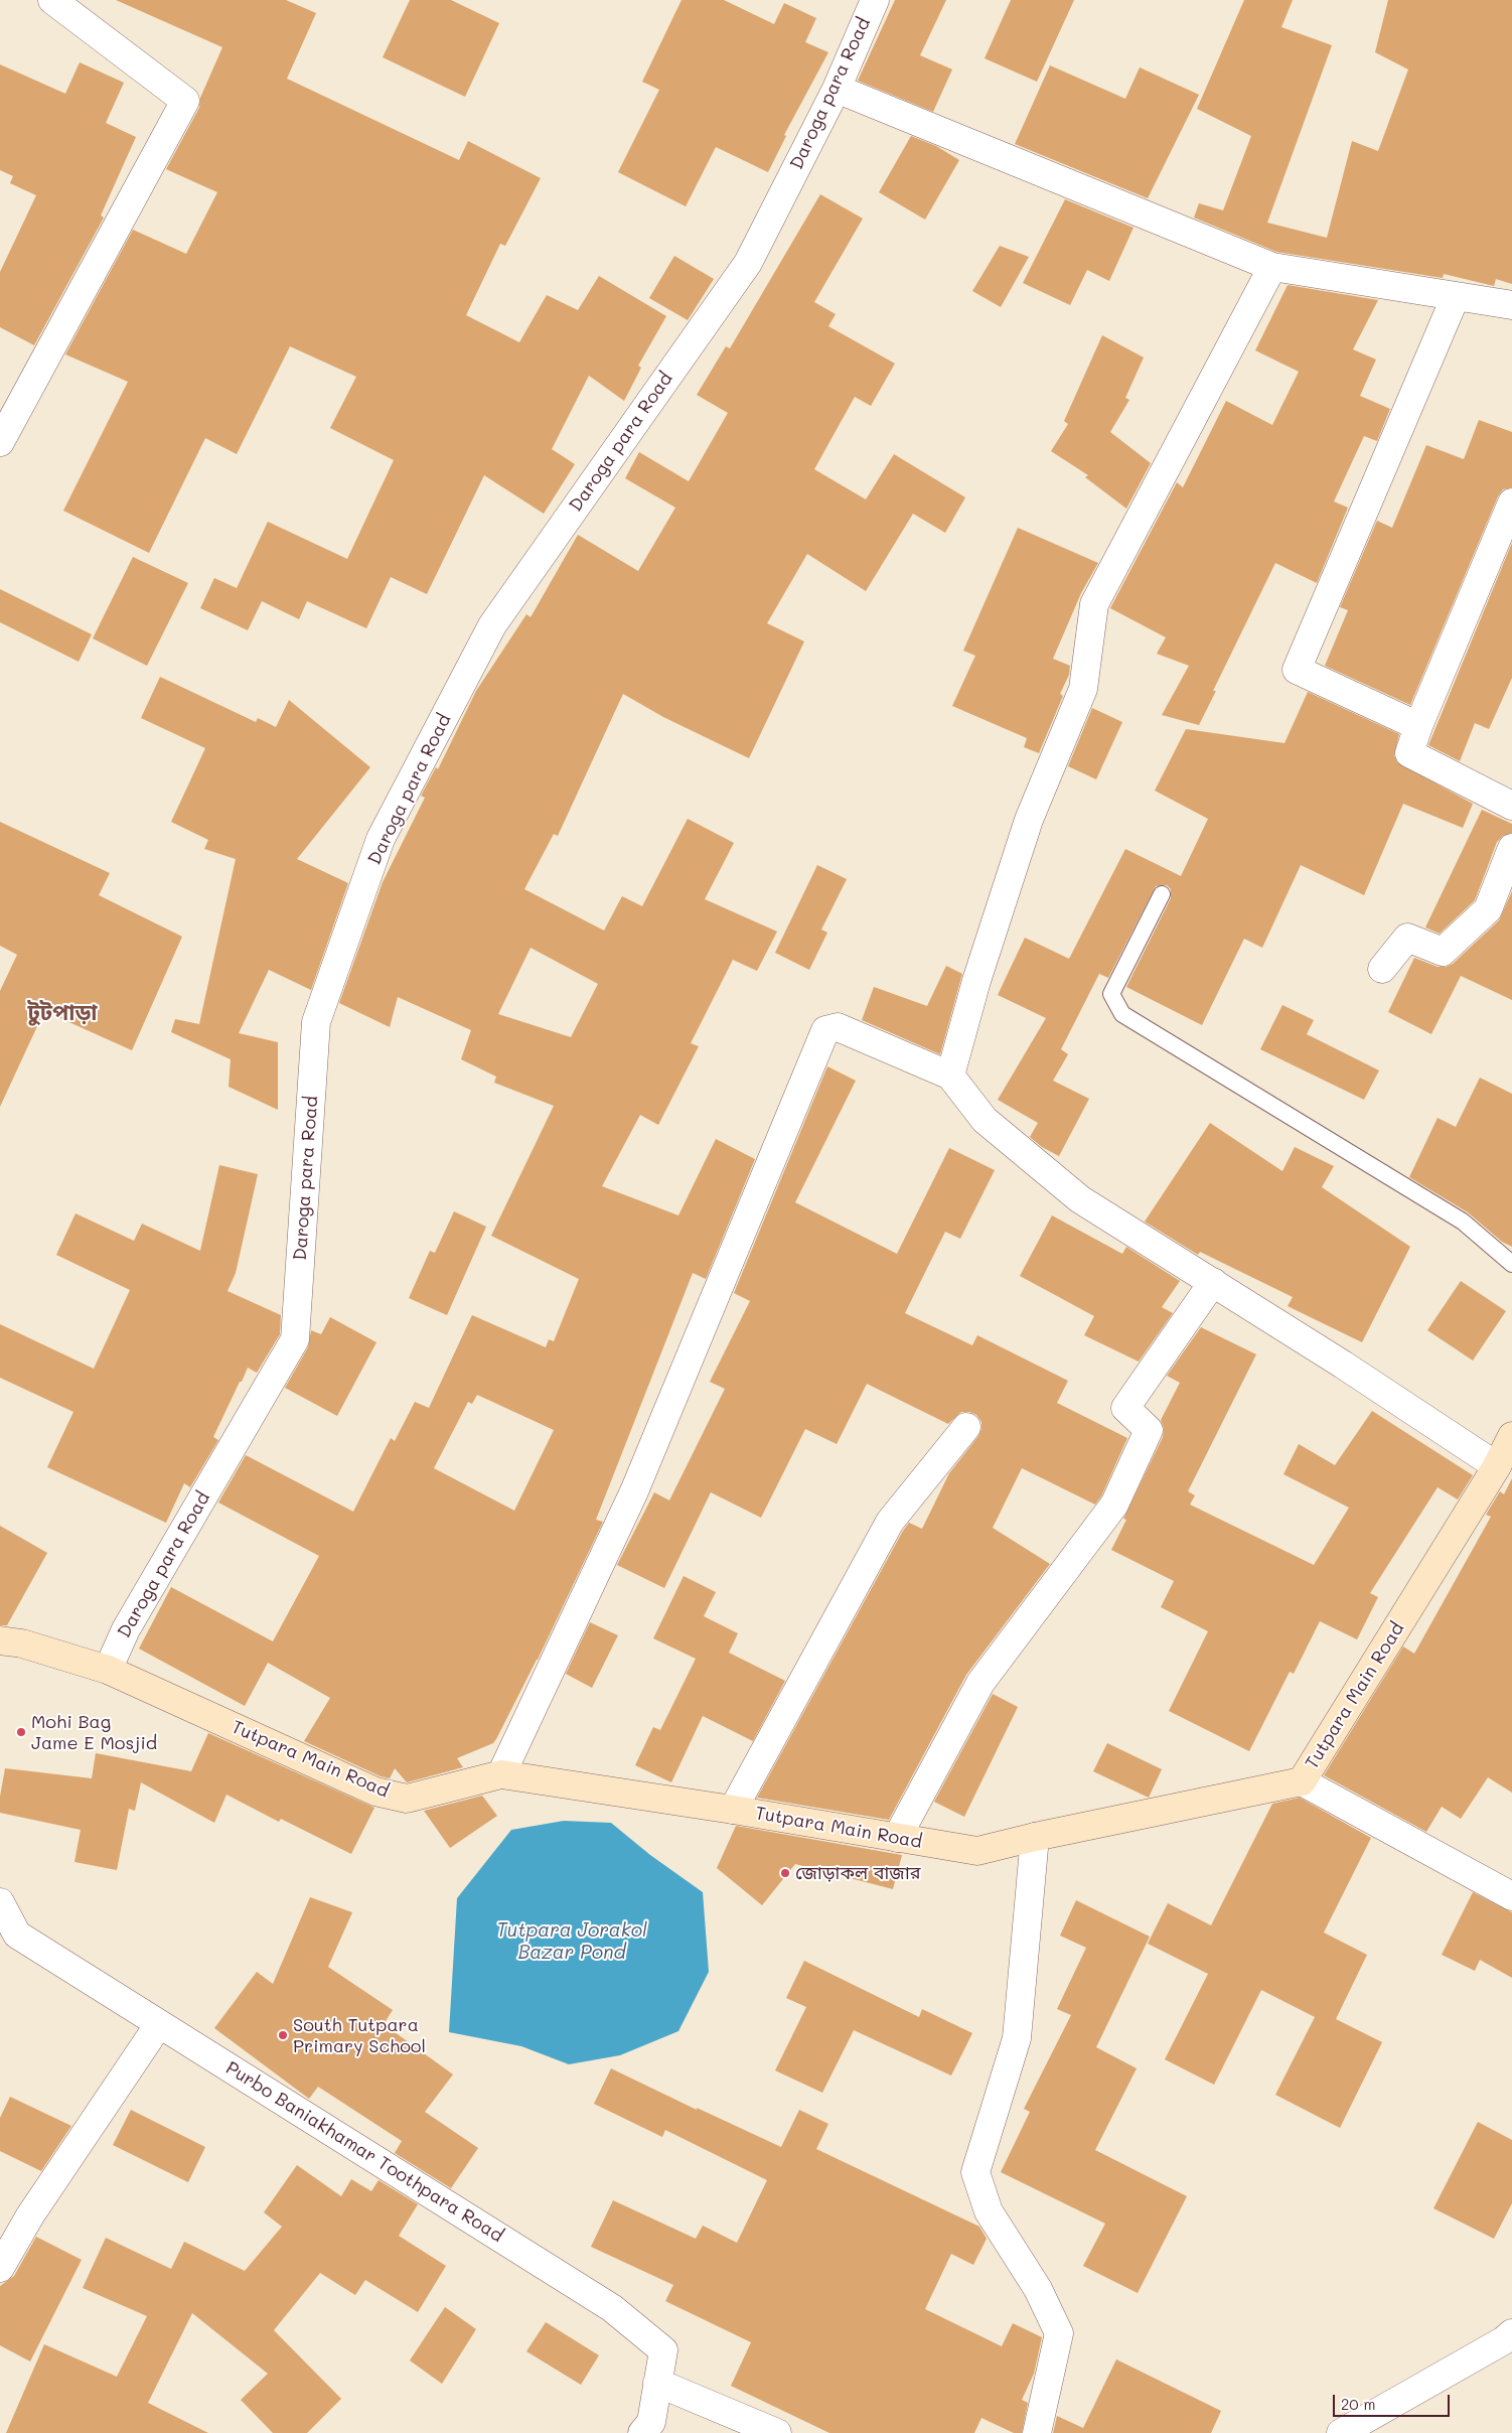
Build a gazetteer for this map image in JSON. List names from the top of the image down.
{
  "streets": {
    "street": ["Daroga para Road", "Tutpara Main Road", "Purbo Baniakhamar Toothpara Road"]
  },
  "crossings": [
    ["Daroga para Road", "Tutpara Main Road"]
  ],
  "districts": ["টুটপাড়া"],
  "water": ["Tutpara Jorakol Bazar Pond"],
  "places": ["Mohi Bag Jame E Mosjid", "জোড়াকল বাজার", "South Tutpara Primary School"],
  "scale_bar": "20 m"
}
